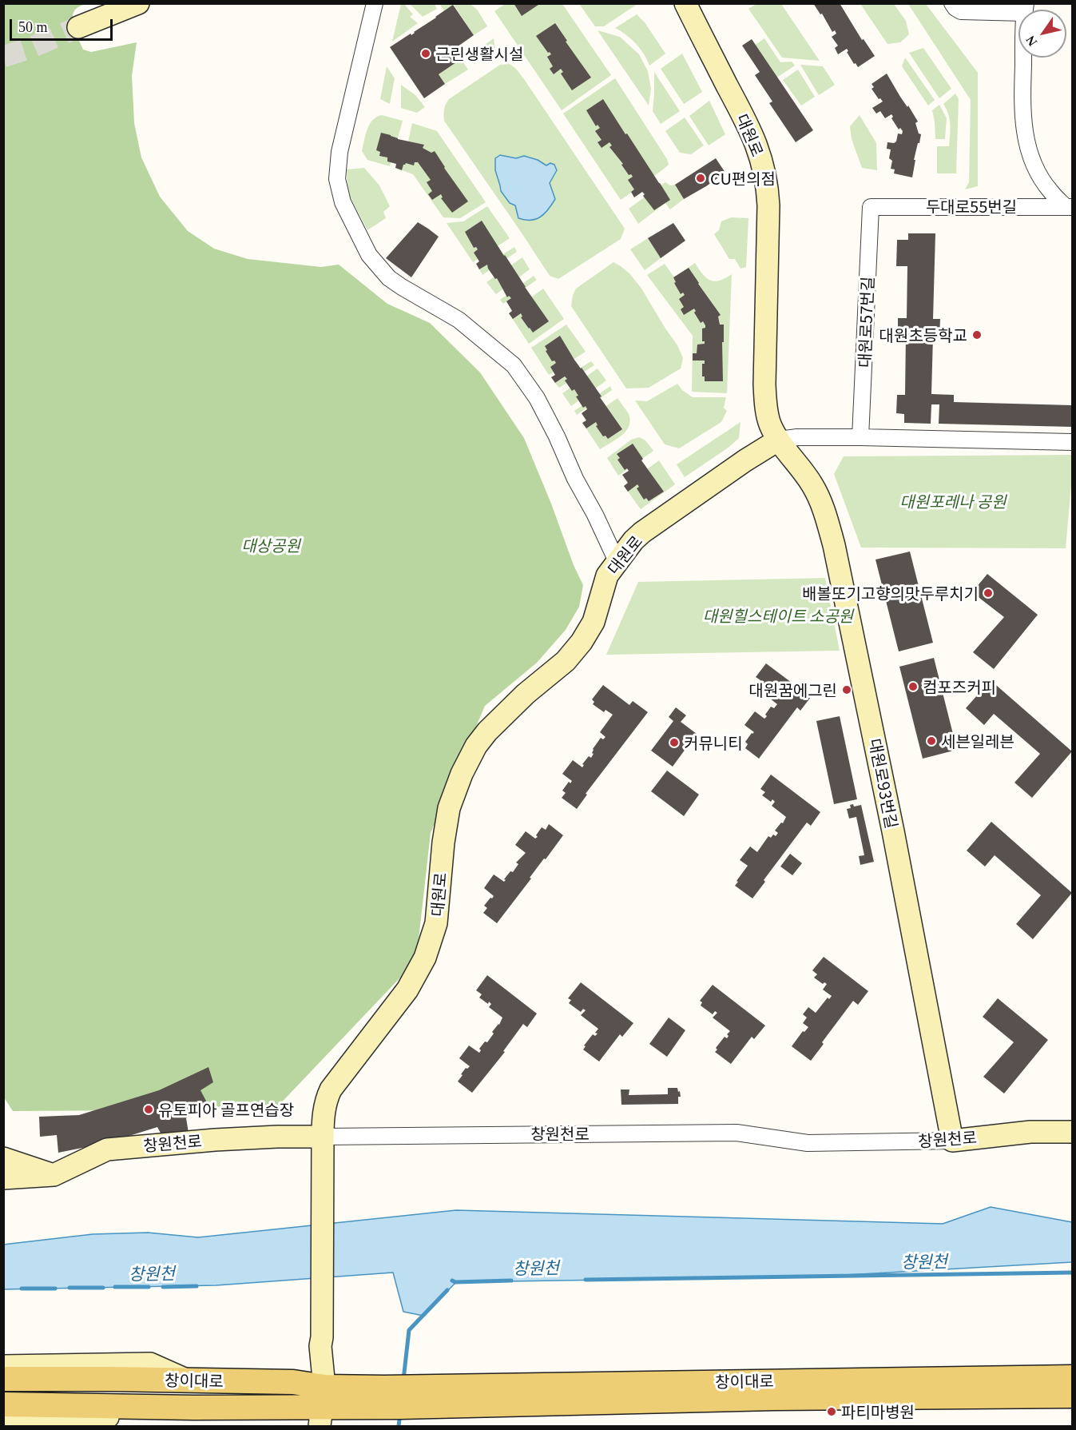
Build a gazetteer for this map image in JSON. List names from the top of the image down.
{
  "streets": {
    "main road": ["창이대로"],
    "street": [
      "대원로",
      "두대로55번길",
      "대원로57번길",
      "대원로93번길",
      "창원천로"
    ]
  },
  "crossings": [
    ["대원로", "대원로93번길"],
    ["대원로", "창원천로"],
    ["대원로", "창이대로"],
    ["두대로55번길", "대원로57번길"],
    ["대원로93번길", "창원천로"]
  ],
  "water": ["창원천"],
  "parks": ["대원포레나 공원", "대상공원", "대원힐스테이트 소공원"],
  "places": [
    "근린생활시설",
    "CU편의점",
    "대원초등학교",
    "배볼또기고향의맛두루치기",
    "컴포즈커피",
    "대원꿈에그린",
    "세븐일레븐",
    "커뮤니티",
    "유토피아 골프연습장",
    "파티마병원"
  ],
  "scale_bar": "50 m",
  "north": "bottom left"
}
